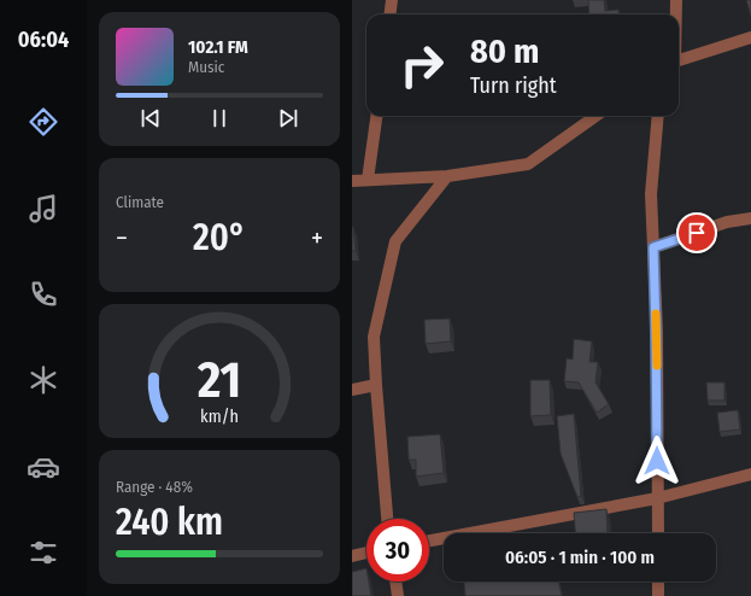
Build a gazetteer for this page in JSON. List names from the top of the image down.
{
  "page": {
    "tabs": "06:04",
    "turn": ["80 m", "Turn right"],
    "song": ["102.1 FM", "Music"],
    "tile": [
      "Climate",
      ["Range · 48%", "240 km"]
    ],
    "heat": ["−", "20°", "+"],
    "limit": "30",
    "trip": "06:05 · 1 min · 100 m",
    "gauge": ["21", "km/h"]
  }
}
